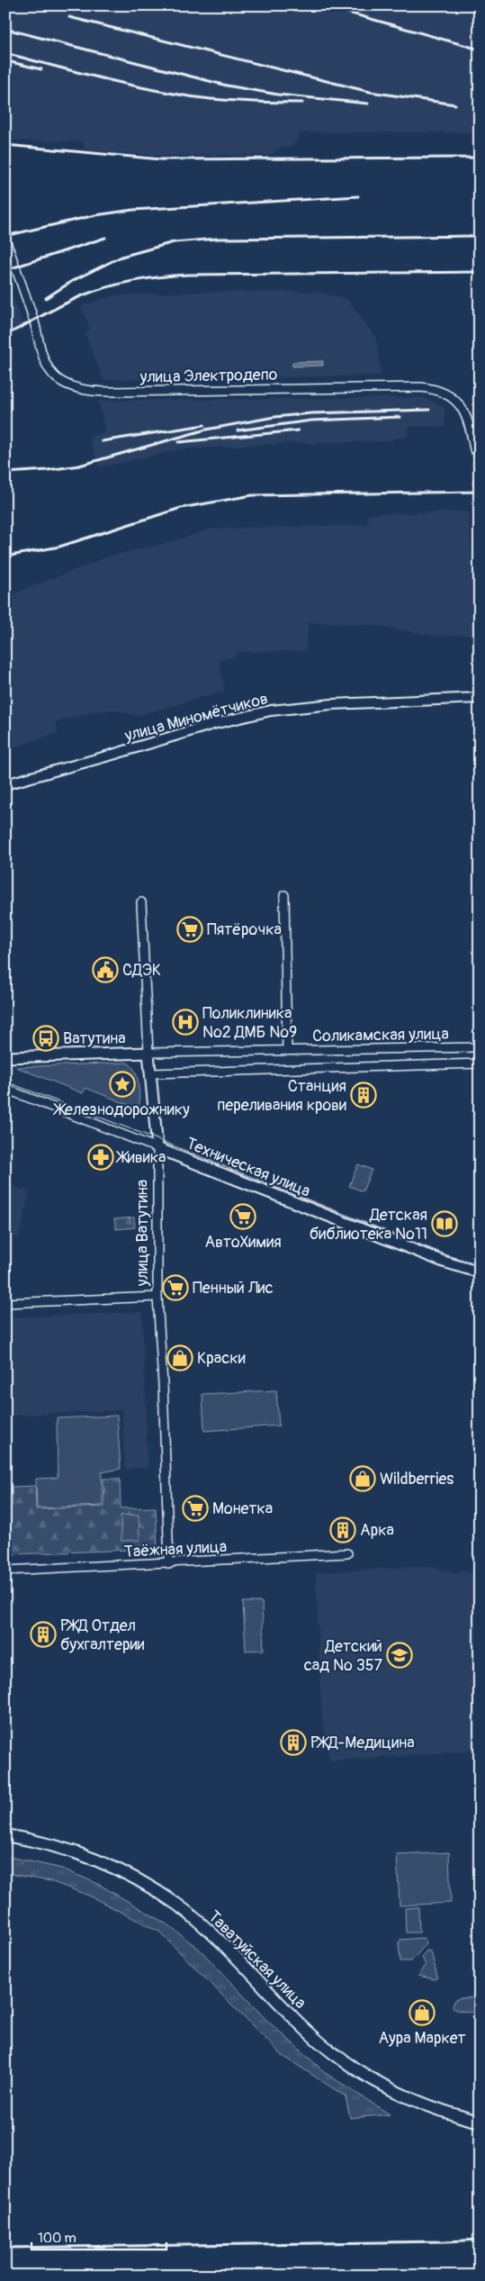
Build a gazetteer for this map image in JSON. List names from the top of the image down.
{
  "streets": {
    "main road": ["Техническая улица", "улица Ватутина", "Таватуйская улица"],
    "street": [
      "улица Электродепо",
      "улица Миномётчиков",
      "Соликамская улица",
      "Таёжная улица"
    ]
  },
  "crossings": [
    ["Соликамская улица", "улица Ватутина"],
    ["Техническая улица", "улица Ватутина"],
    ["улица Ватутина", "Таёжная улица"]
  ],
  "places": {
    "supermarket": [
      "Пятёрочка",
      "АвтоХимия",
      "Пенный Лис",
      "Монетка"
    ],
    "public building": ["СДЭК"],
    "hospital": ["Поликлиника №2 ДМБ №9"],
    "bus stop": ["Ватутина"],
    "place": ["Железнодорожнику"],
    "building": [
      "Станция переливания крови",
      "Арка",
      "РЖД Отдел бухгалтерии",
      "РЖД-Медицина"
    ],
    "pharmacy": ["Живика"],
    "library": ["Детская библиотека №11"],
    "shop": ["Краски", "Wildberries", "Аура Маркет"],
    "school or university": ["Детский сад № 357"]
  },
  "scale_bar": "100 m"
}
